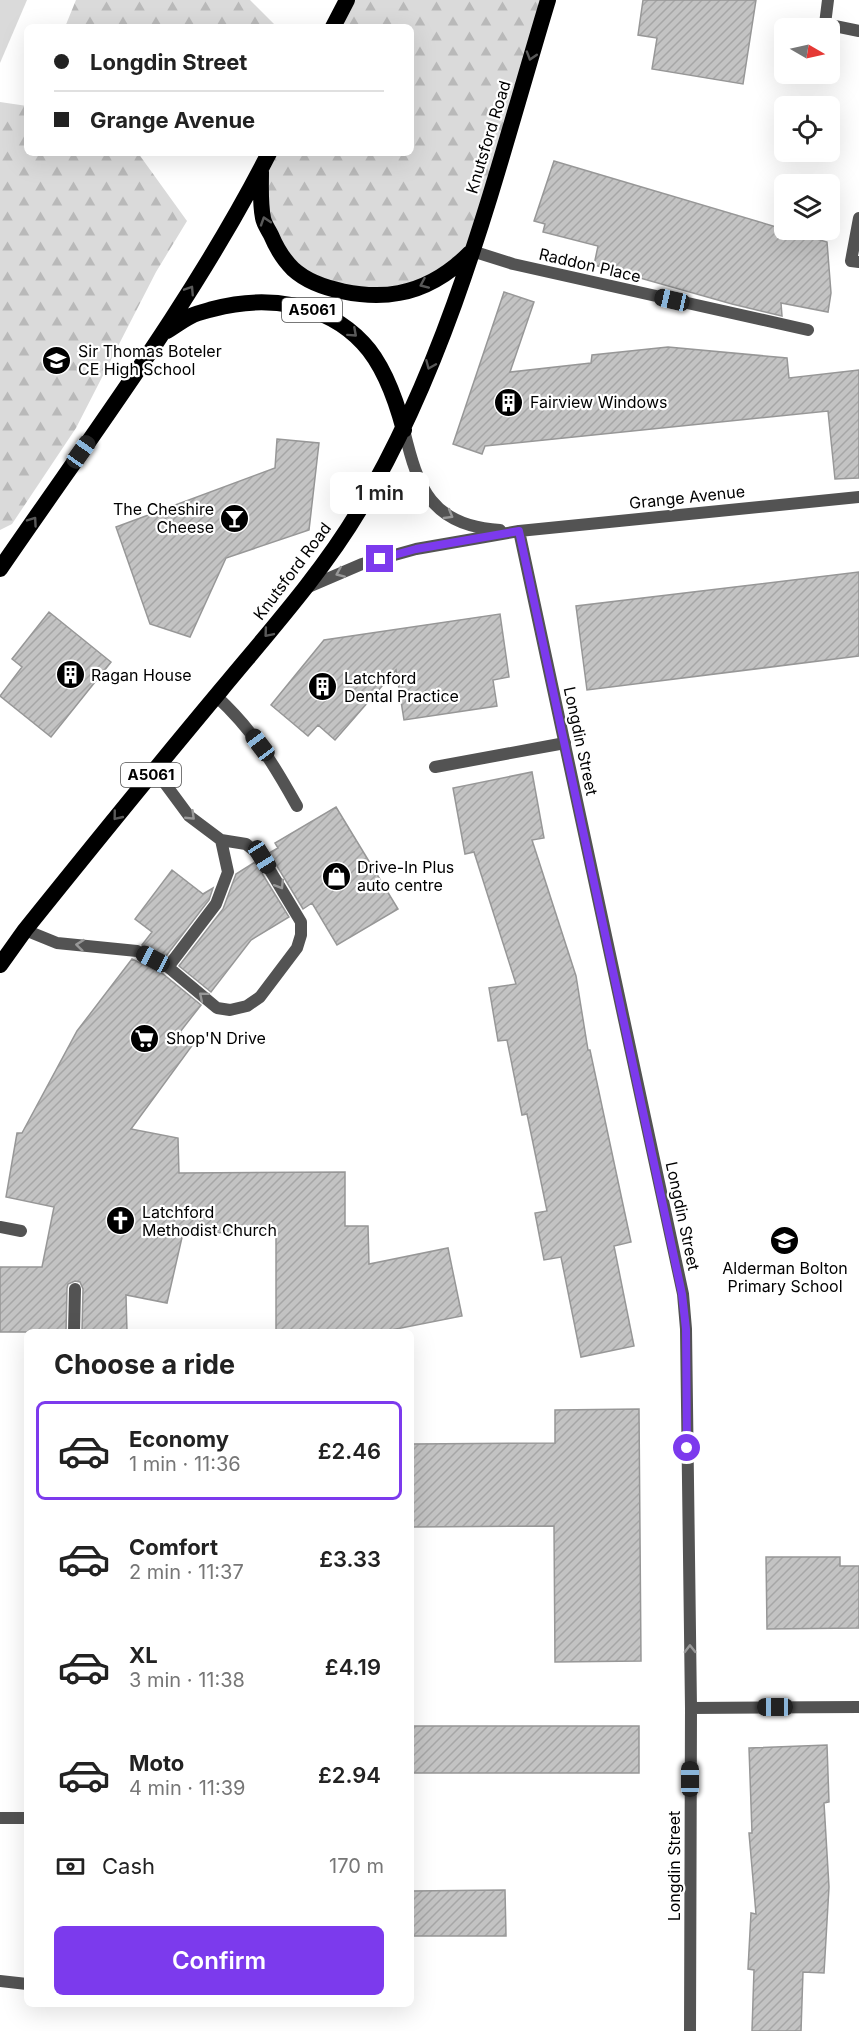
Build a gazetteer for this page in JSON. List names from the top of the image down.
{
  "streets": {
    "highway": ["Knutsford Road", "A5061"],
    "street": ["Raddon Place", "Grange Avenue", "Longdin Street"]
  },
  "crossings": [
    ["Knutsford Road", "Raddon Place"],
    ["Knutsford Road", "A5061"],
    ["Knutsford Road", "Grange Avenue"],
    ["A5061", "Grange Avenue"],
    ["Grange Avenue", "Longdin Street"]
  ],
  "one_way": ["Knutsford Road", "Longdin Street"],
  "places": {
    "school or university": ["Sir Thomas Boteler CE High School", "Alderman Bolton Primary School"],
    "building": ["Fairview Windows", "Ragan House", "Latchford Dental Practice"],
    "bar": ["The Cheshire Cheese"],
    "shop": ["Drive-In Plus auto centre"],
    "supermarket": ["Shop'N Drive"],
    "church": ["Latchford Methodist Church"]
  },
  "north": "right",
  "page": {
    "banner": ["Longdin Street", "Grange Avenue"],
    "bubble": "1 min",
    "heading": "Choose a ride",
    "list": [
      {
        "name": "Economy",
        "note": "1 min · 11:36",
        "value": "£2.46"
      },
      {
        "name": "Comfort",
        "note": "2 min · 11:37",
        "value": "£3.33"
      },
      {
        "name": "XL",
        "note": "3 min · 11:38",
        "value": "£4.19"
      },
      {
        "name": "Moto",
        "note": "4 min · 11:39",
        "value": "£2.94"
      }
    ],
    "pay": ["Cash", "170 m"],
    "buttons": "Confirm"
  }
}
